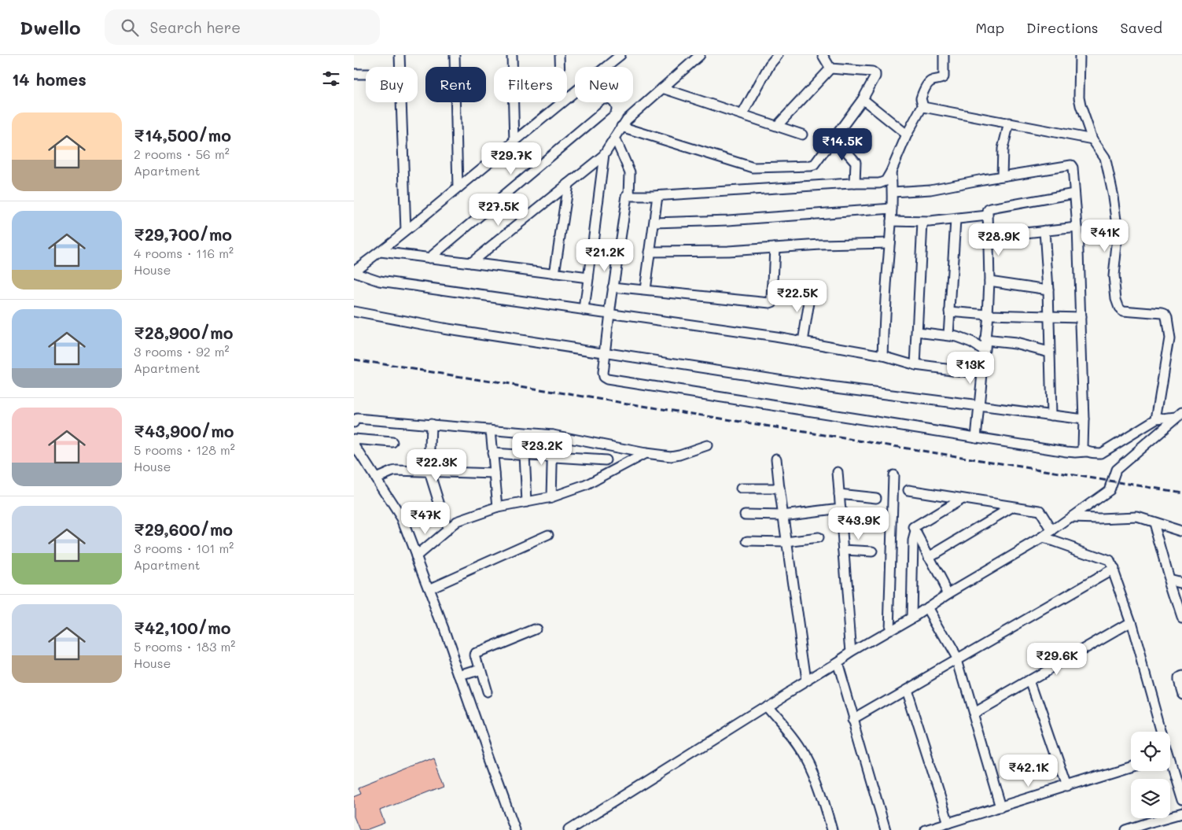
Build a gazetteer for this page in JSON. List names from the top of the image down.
{
  "page": {
    "header": "Dwello",
    "search": "Search here",
    "nav": ["Map", "Directions", "Saved"],
    "heading": "14 homes",
    "chip": [
      "Buy",
      "Rent",
      "Filters",
      "New"
    ],
    "list": [
      {
        "name": "₹14,500/mo",
        "note": "2 rooms · 56 m² · Apartment"
      },
      {
        "name": "₹29,700/mo",
        "note": "4 rooms · 116 m² · House"
      },
      {
        "name": "₹28,900/mo",
        "note": "3 rooms · 92 m² · Apartment"
      },
      {
        "name": "₹43,900/mo",
        "note": "5 rooms · 128 m² · House"
      },
      {
        "name": "₹29,600/mo",
        "note": "3 rooms · 101 m² · Apartment"
      },
      {
        "name": "₹42,100/mo",
        "note": "5 rooms · 183 m² · House"
      }
    ],
    "price": [
      "₹14.5K",
      "₹29.7K",
      "₹27.5K",
      "₹41K",
      "₹28.9K",
      "₹21.2K",
      "₹22.5K",
      "₹13K",
      "₹23.2K",
      "₹22.3K",
      "₹47K",
      "₹43.9K",
      "₹29.6K",
      "₹42.1K"
    ]
  }
}
